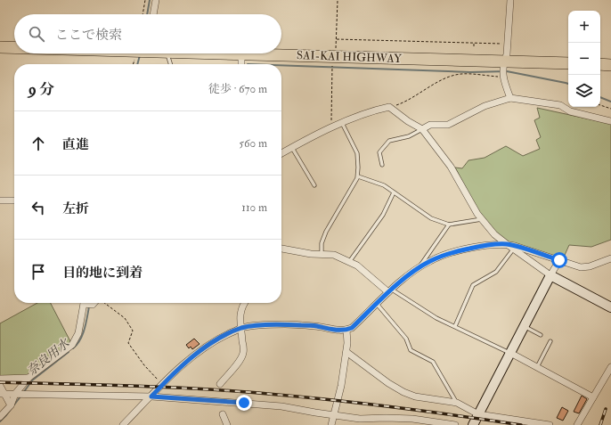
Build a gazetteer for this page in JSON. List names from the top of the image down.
{
  "streets": {
    "highway": ["SAI-KAI HIGHWAY"]
  },
  "water": ["奈良用水"],
  "page": {
    "map_buttons": ["+", "−"],
    "search": "ここで検索",
    "heading": ["9 分", "徒歩 · 670 m"],
    "list": [
      ["直進", "560 m"],
      ["左折", "110 m"],
      "目的地に到着"
    ]
  }
}
